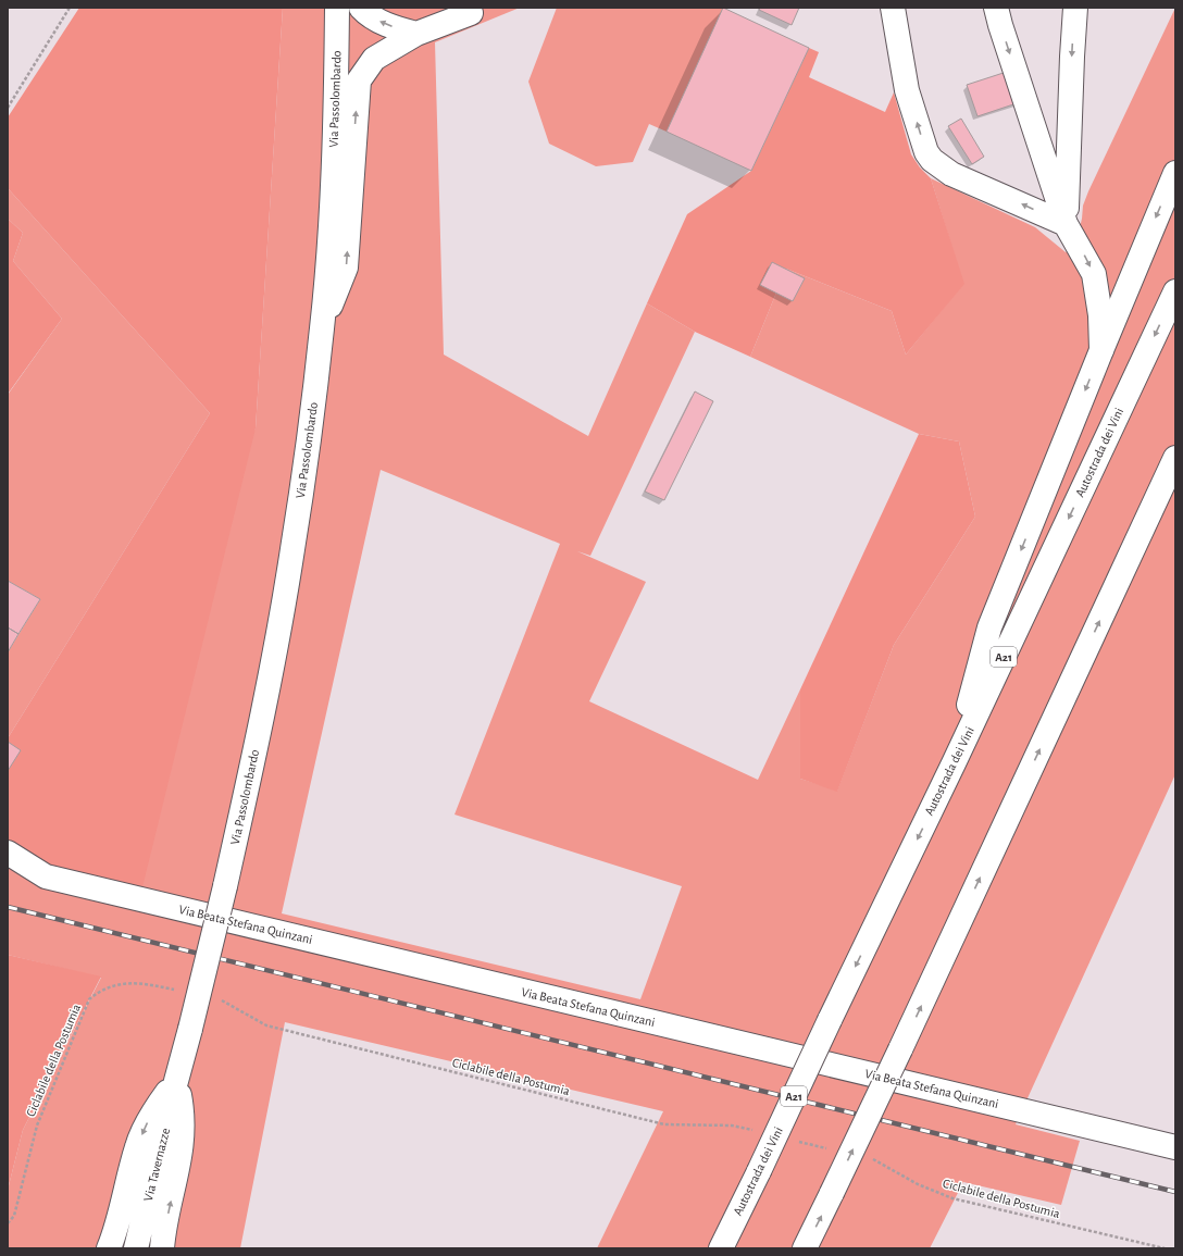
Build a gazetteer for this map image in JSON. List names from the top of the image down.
{
  "streets": {
    "main road": [
      "Via Passolombardo",
      "Autostrada dei Vini",
      "A21",
      "Via Beata Stefana Quinzani",
      "Via Tavernazze"
    ],
    "path": ["Ciclabile della Postumia"]
  },
  "crossings": [
    ["Via Passolombardo", "Via Tavernazze"]
  ]
}
